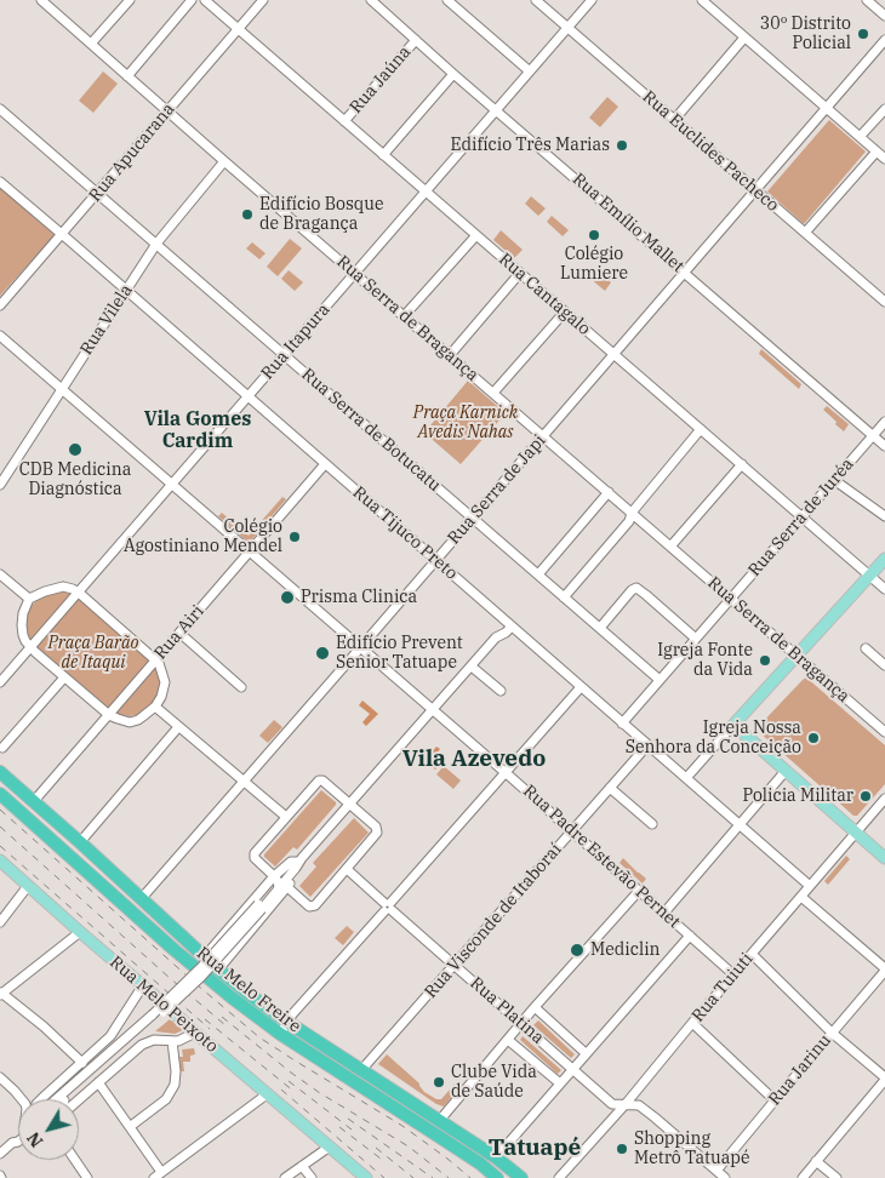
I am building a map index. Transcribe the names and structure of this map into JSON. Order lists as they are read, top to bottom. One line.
{"streets":{"highway":["Rua Melo Freire"],"main road":["Rua Melo Peixoto"],"street":["Rua Jaúna","Rua Euclides Pacheco","Rua Apucarana","Rua Emílio Mallet","Rua Cantagalo","Rua Serra de Bragança","Rua Vilela","Rua Itapura","Rua Serra de Botucatu","Rua Serra de Japi","Rua Serra de Juréa","Rua Tijuco Preto","Rua Airi","Rua Padre Estevão Pernet","Rua Visconde de Itaboraí","Rua Tuiuti","Rua Platina","Rua Jarinu"]},"crossings":[["Rua Jaúna","Rua Emílio Mallet"],["Rua Jaúna","Rua Cantagalo"],["Rua Euclides Pacheco","Rua Itapura"],["Rua Euclides Pacheco","Rua Serra de Japi"],["Rua Apucarana","Rua Cantagalo"],["Rua Apucarana","Rua Serra de Bragança"],["Rua Apucarana","Rua Serra de Botucatu"],["Rua Apucarana","Rua Tijuco Preto"],["Rua Emílio Mallet","Rua Itapura"],["Rua Emílio Mallet","Rua Serra de Japi"],["Rua Emílio Mallet","Rua Serra de Juréa"],["Rua Cantagalo","Rua Itapura"],["Rua Cantagalo","Rua Serra de Japi"],["Rua Cantagalo","Rua Serra de Juréa"],["Rua Serra de Bragança","Rua Vilela"],["Rua Serra de Bragança","Rua Itapura"],["Rua Serra de Bragança","Rua Serra de Japi"],["Rua Serra de Bragança","Rua Serra de Juréa"],["Rua Vilela","Rua Serra de Botucatu"],["Rua Vilela","Rua Tijuco Preto"],["Rua Vilela","Rua Padre Estevão Pernet"],["Rua Itapura","Rua Serra de Botucatu"],["Rua Itapura","Rua Tijuco Preto"],["Rua Itapura","Rua Padre Estevão Pernet"],["Rua Serra de Botucatu","Rua Serra de Japi"],["Rua Serra de Botucatu","Rua Serra de Juréa"],["Rua Serra de Japi","Rua Tijuco Preto"],["Rua Serra de Japi","Rua Padre Estevão Pernet"],["Rua Serra de Japi","Rua Melo Freire"],["Rua Serra de Juréa","Rua Tijuco Preto"],["Rua Tijuco Preto","Rua Airi"],["Rua Tijuco Preto","Rua Visconde de Itaboraí"],["Rua Tijuco Preto","Rua Tuiuti"],["Rua Airi","Rua Padre Estevão Pernet"],["Rua Airi","Rua Melo Freire"],["Rua Padre Estevão Pernet","Rua Visconde de Itaboraí"],["Rua Padre Estevão Pernet","Rua Tuiuti"],["Rua Visconde de Itaboraí","Rua Melo Freire"],["Rua Visconde de Itaboraí","Rua Platina"],["Rua Tuiuti","Rua Platina"],["Rua Platina","Rua Jarinu"]],"districts":["Vila Gomes Cardim","Vila Azevedo","Tatuapé"],"parks":["Praça Karnick Avedis Nahas","Praça Barão de Itaqui"],"places":["30º Distrito Policial","Edifício Três Marias","Edifício Bosque de Bragança","Colégio Lumiere","CDB Medicina Diagnóstica","Colégio Agostiniano Mendel","Prisma Clinica","Edifício Prevent Senior Tatuape","Igreja Fonte da Vida","Igreja Nossa Senhora da Conceição","Policia Militar","Mediclin","Clube Vida de Saúde","Shopping Metrô Tatuapé"],"north":"bottom left"}
